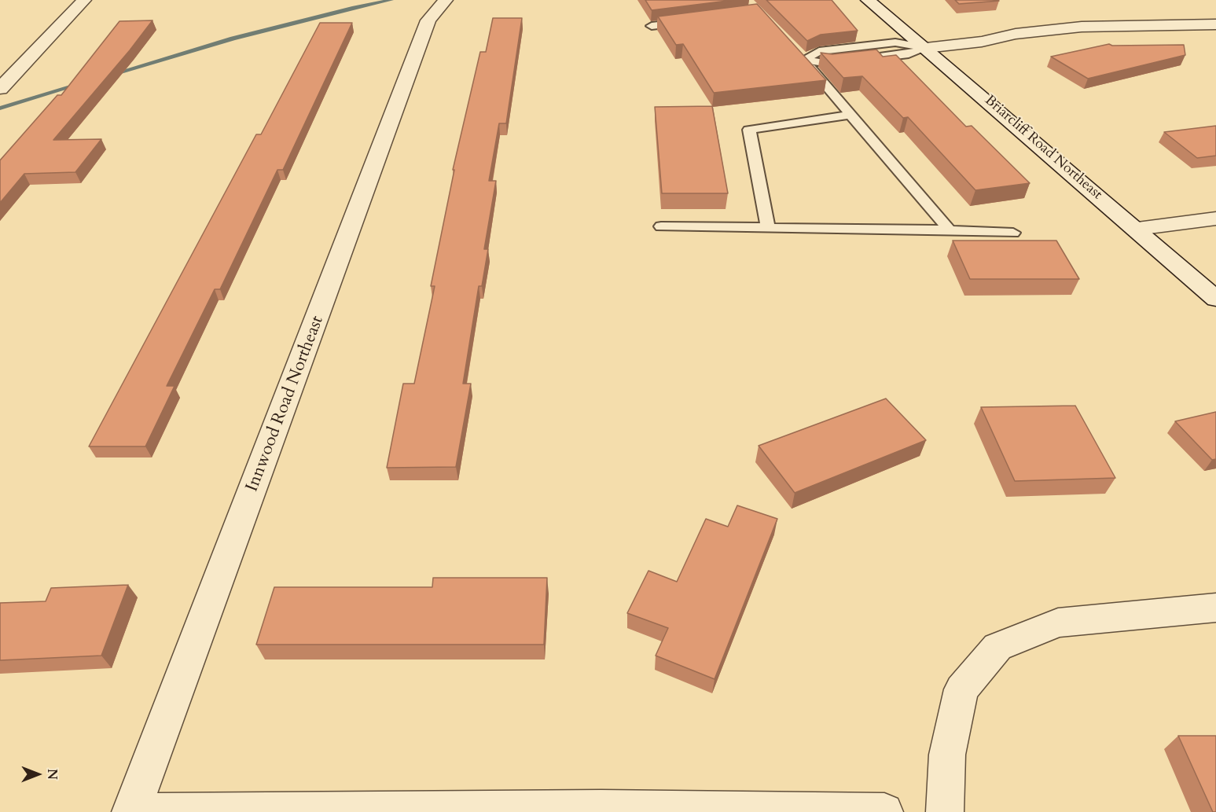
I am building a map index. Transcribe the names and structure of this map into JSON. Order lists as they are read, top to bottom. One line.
{"streets":{"street":["Briarcliff Road Northeast","Innwood Road Northeast"]},"north":"right"}
